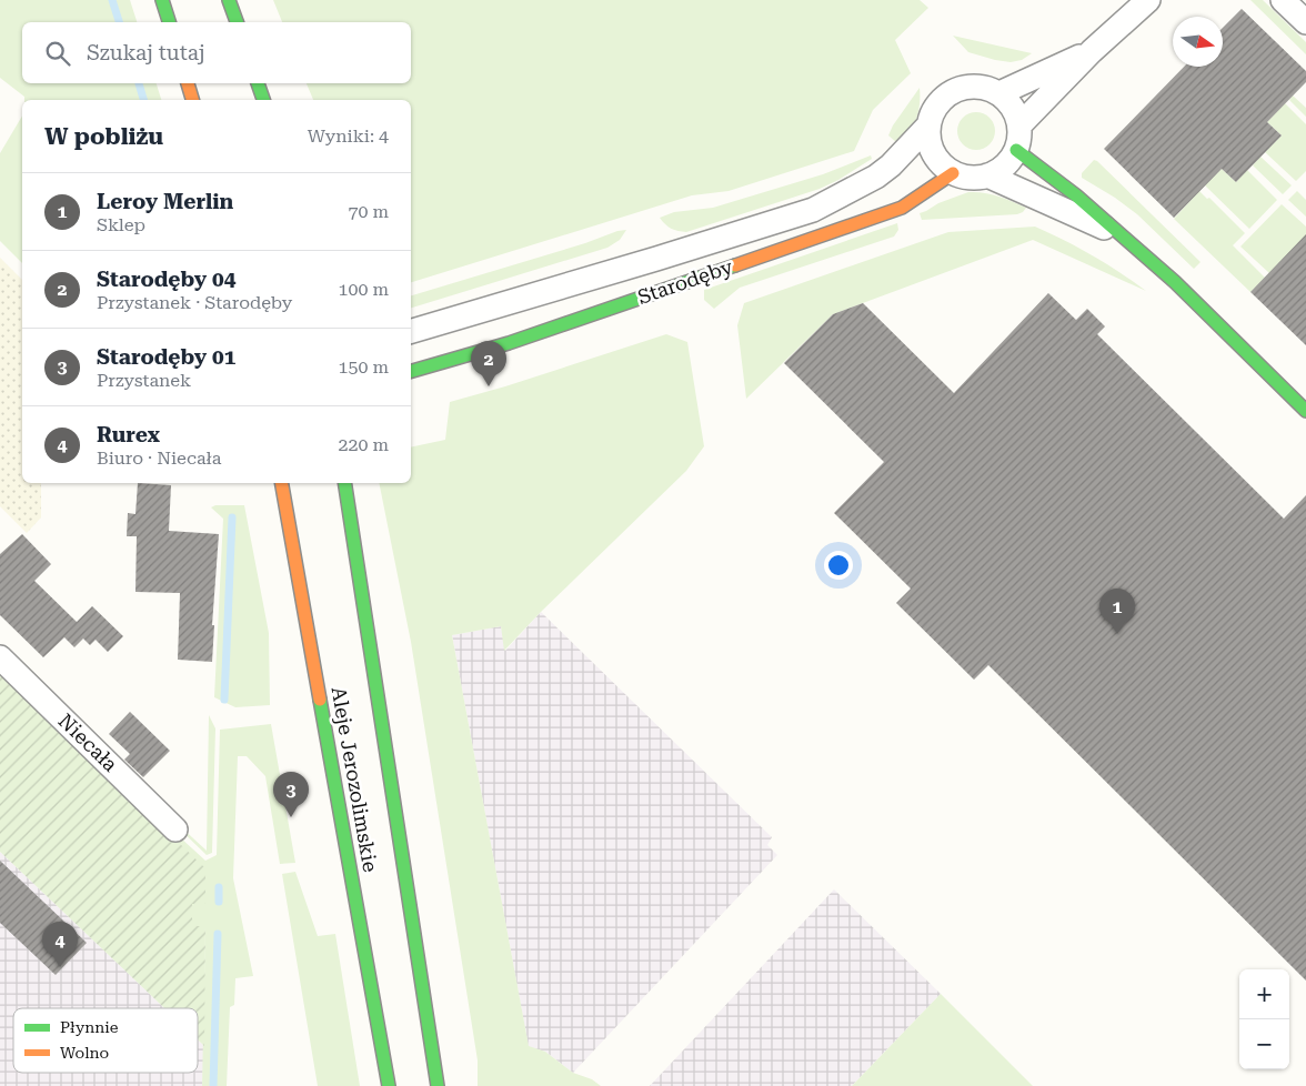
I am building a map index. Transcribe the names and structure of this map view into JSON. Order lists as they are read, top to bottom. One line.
{"streets":{"main road":["Starodęby","Aleje Jerozolimskie"],"street":["Niecała"]},"legend":["Płynnie","Wolno"],"north":"right","page":{"search":"Szukaj tutaj","heading":["W pobliżu","Wyniki: 4"],"list":[{"mark":"1","name":"Leroy Merlin","note":"Sklep","value":"70 m"},{"mark":"2","name":"Starodęby 04","note":"Przystanek · Starodęby","value":"100 m"},{"mark":"3","name":"Starodęby 01","note":"Przystanek","value":"150 m"},{"mark":"4","name":"Rurex","note":"Biuro · Niecała","value":"220 m"}],"pins":["2","1","3","4"],"map_buttons":["+","−"]}}
